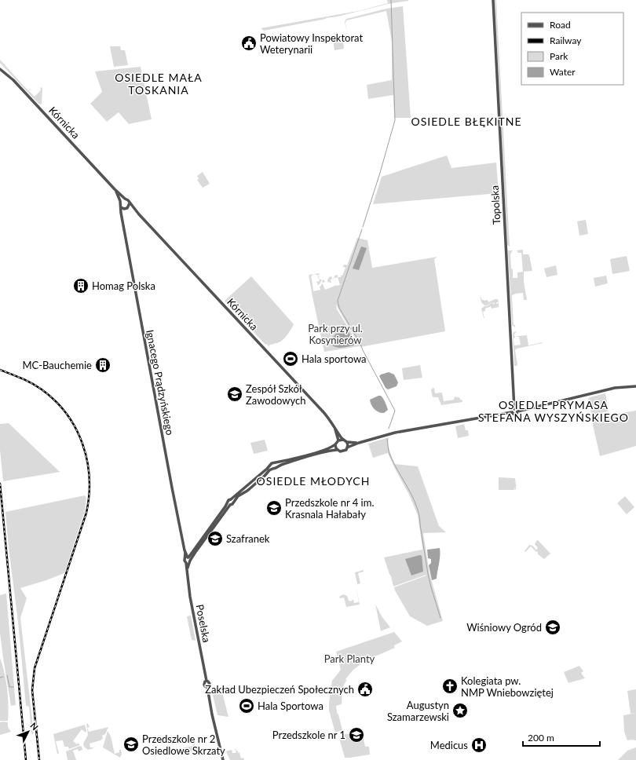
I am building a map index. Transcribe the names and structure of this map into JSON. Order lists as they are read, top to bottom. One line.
{"streets":{"street":["Kórnicka","Topolska","Ignacego Prądzyńskiego","Poselska"]},"crossings":[["Kórnicka","Ignacego Prądzyńskiego"],["Ignacego Prądzyńskiego","Poselska"]],"districts":["OSIEDLE MAŁA TOSKANIA","OSIEDLE BŁĘKITNE","OSIEDLE PRYMASA STEFANA WYSZYŃSKIEGO","OSIEDLE MŁODYCH"],"parks":["Park przy ul. Kosynierów","Park Planty"],"places":{"public building":["Powiatowy Inspektorat Weterynarii","Zakład Ubezpieczeń Społecznych"],"building":["Homag Polska","MC-Bauchemie"],"sports":["Hala sportowa","Hala Sportowa"],"school or university":["Zespół Szkół Zawodowych","Przedszkole nr 4 im. Krasnala Hałabały","Szafranek","Wiśniowy Ogród","Przedszkole nr 1","Przedszkole nr 2 Osiedlowe Skrzaty"],"church":["Kolegiata pw. NMP Wniebowziętej"],"place":["Augustyn Szamarzewski"],"hospital":["Medicus"]},"legend":["Road","Railway","Park","Water"],"scale_bar":"200 m","north":"top right"}
